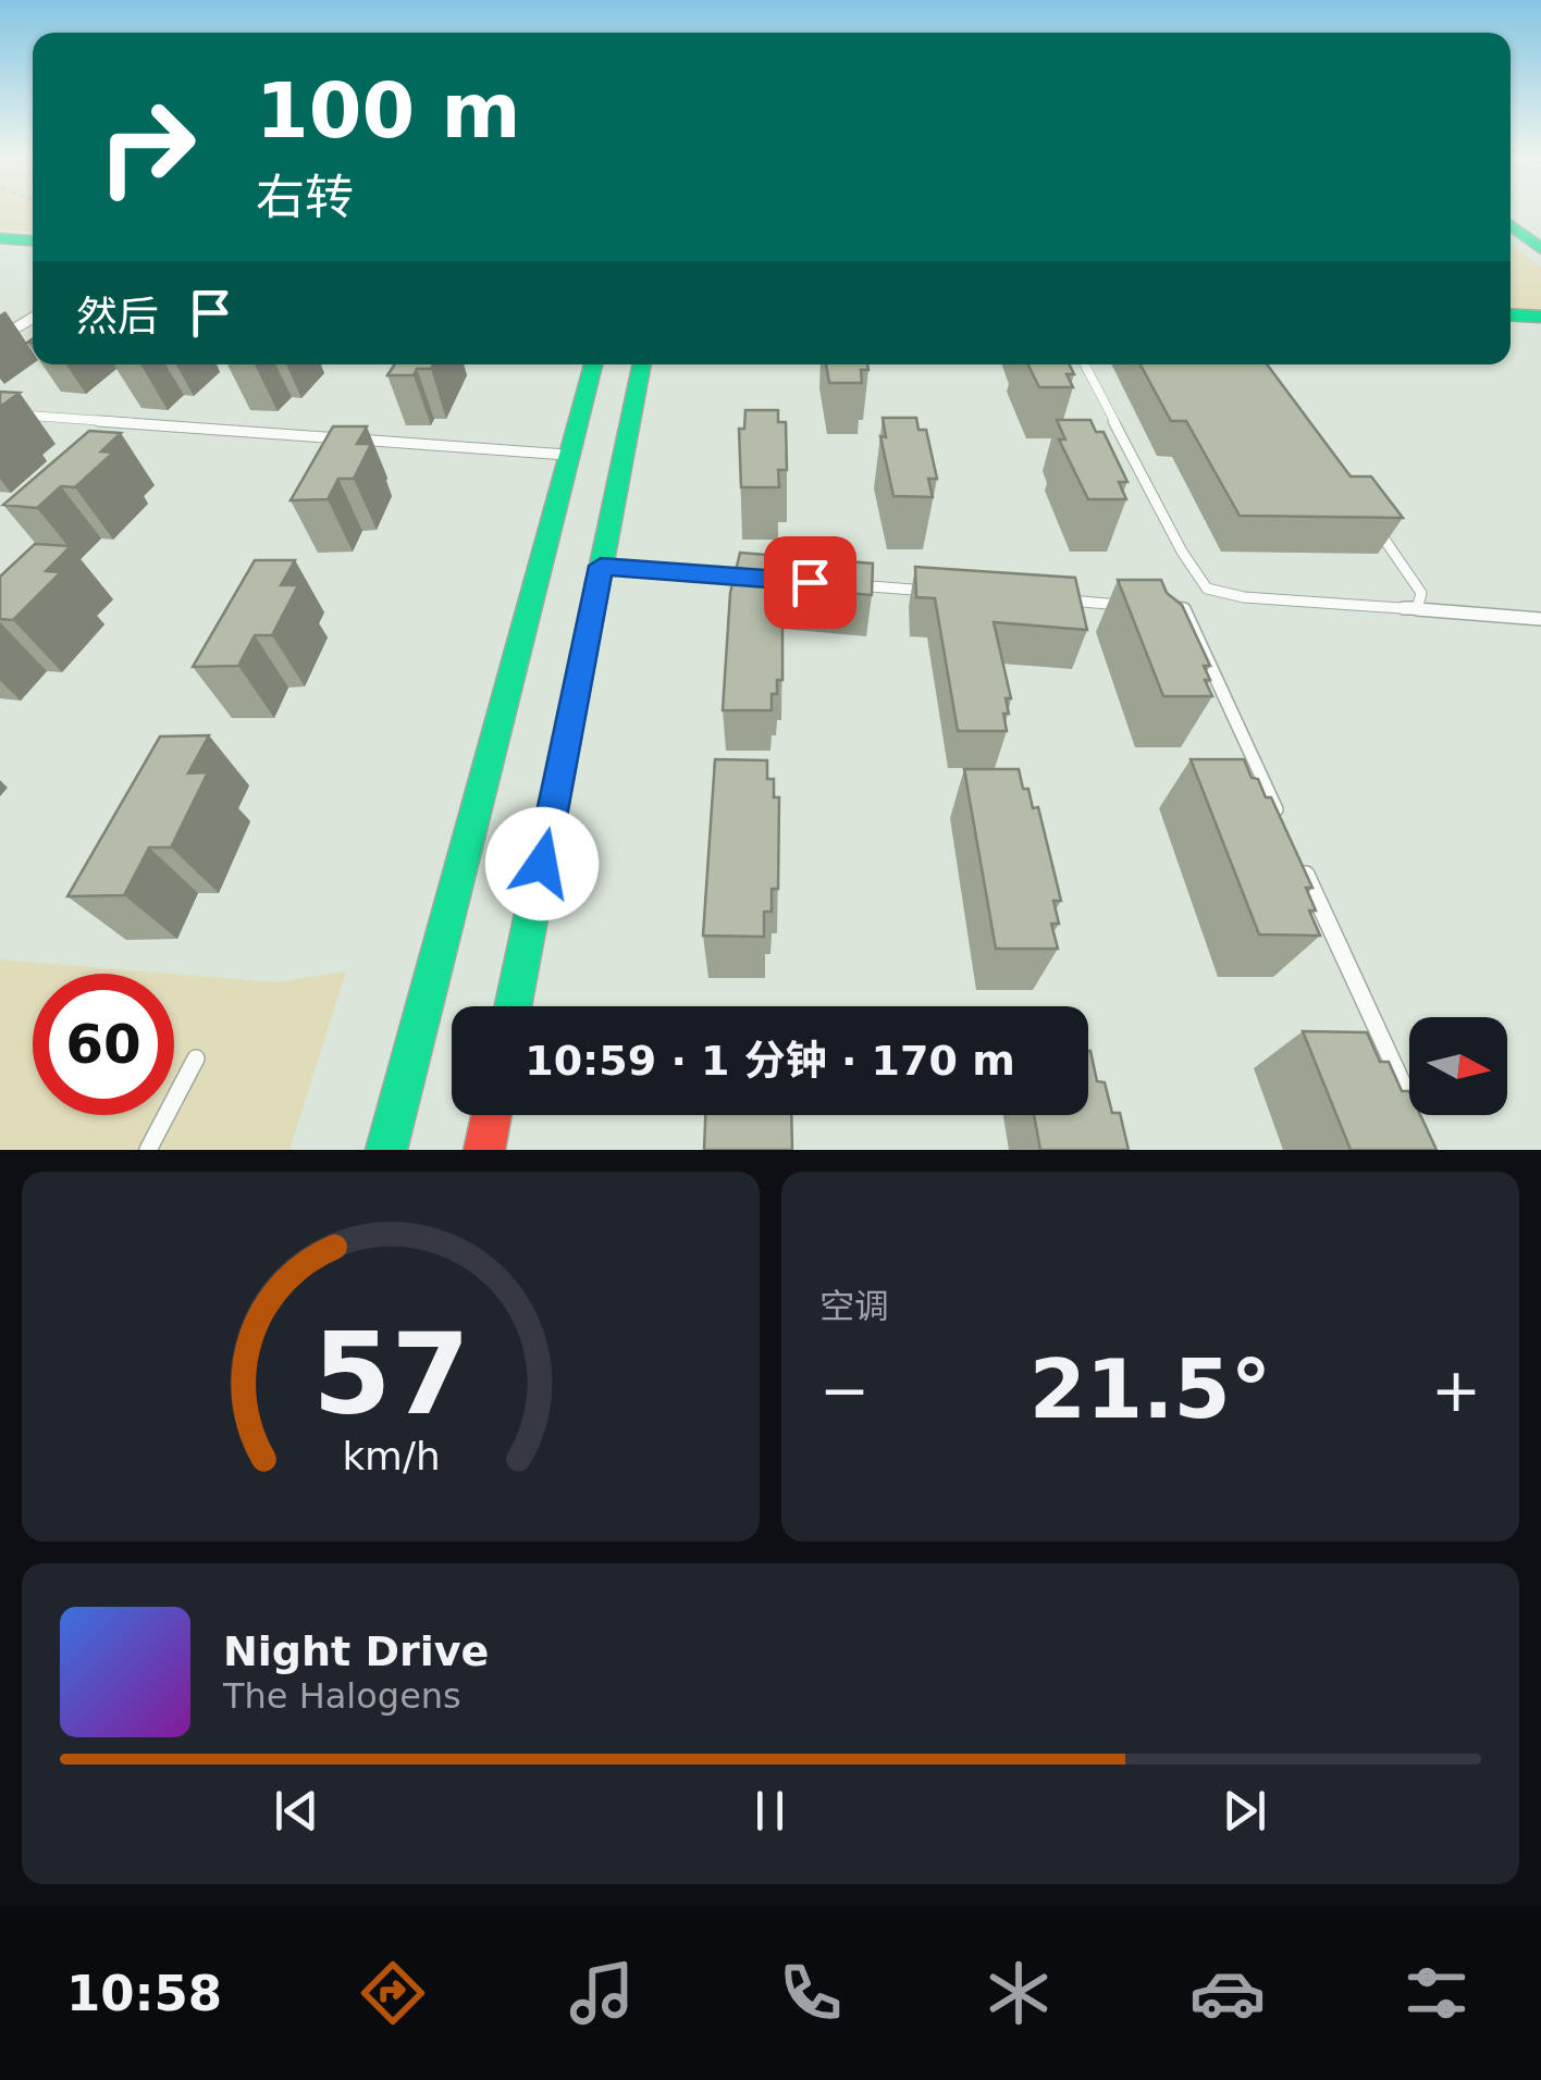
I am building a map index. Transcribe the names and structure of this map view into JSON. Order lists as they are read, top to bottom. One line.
{"north":"right","page":{"turn":["100 m","右转"],"then":"然后","limit":"60","trip":"10:59 · 1 分钟 · 170 m","tile":"空调","heat":["−","21.5°","+"],"song":["Night Drive","The Halogens"],"tabs":"10:58","gauge":["57","km/h"]}}
